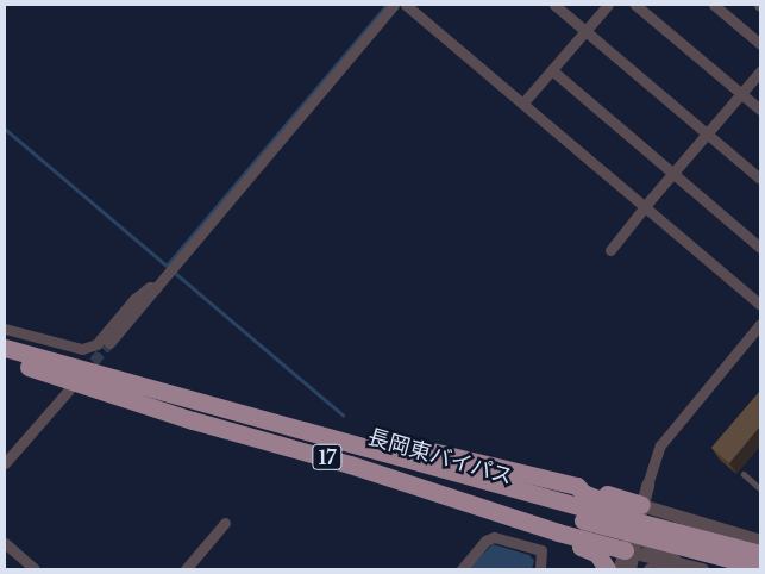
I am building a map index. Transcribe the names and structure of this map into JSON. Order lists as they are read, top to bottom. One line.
{"streets":{"highway":["17","長岡東バイパス"]},"crossings":[["17","長岡東バイパス"]]}
